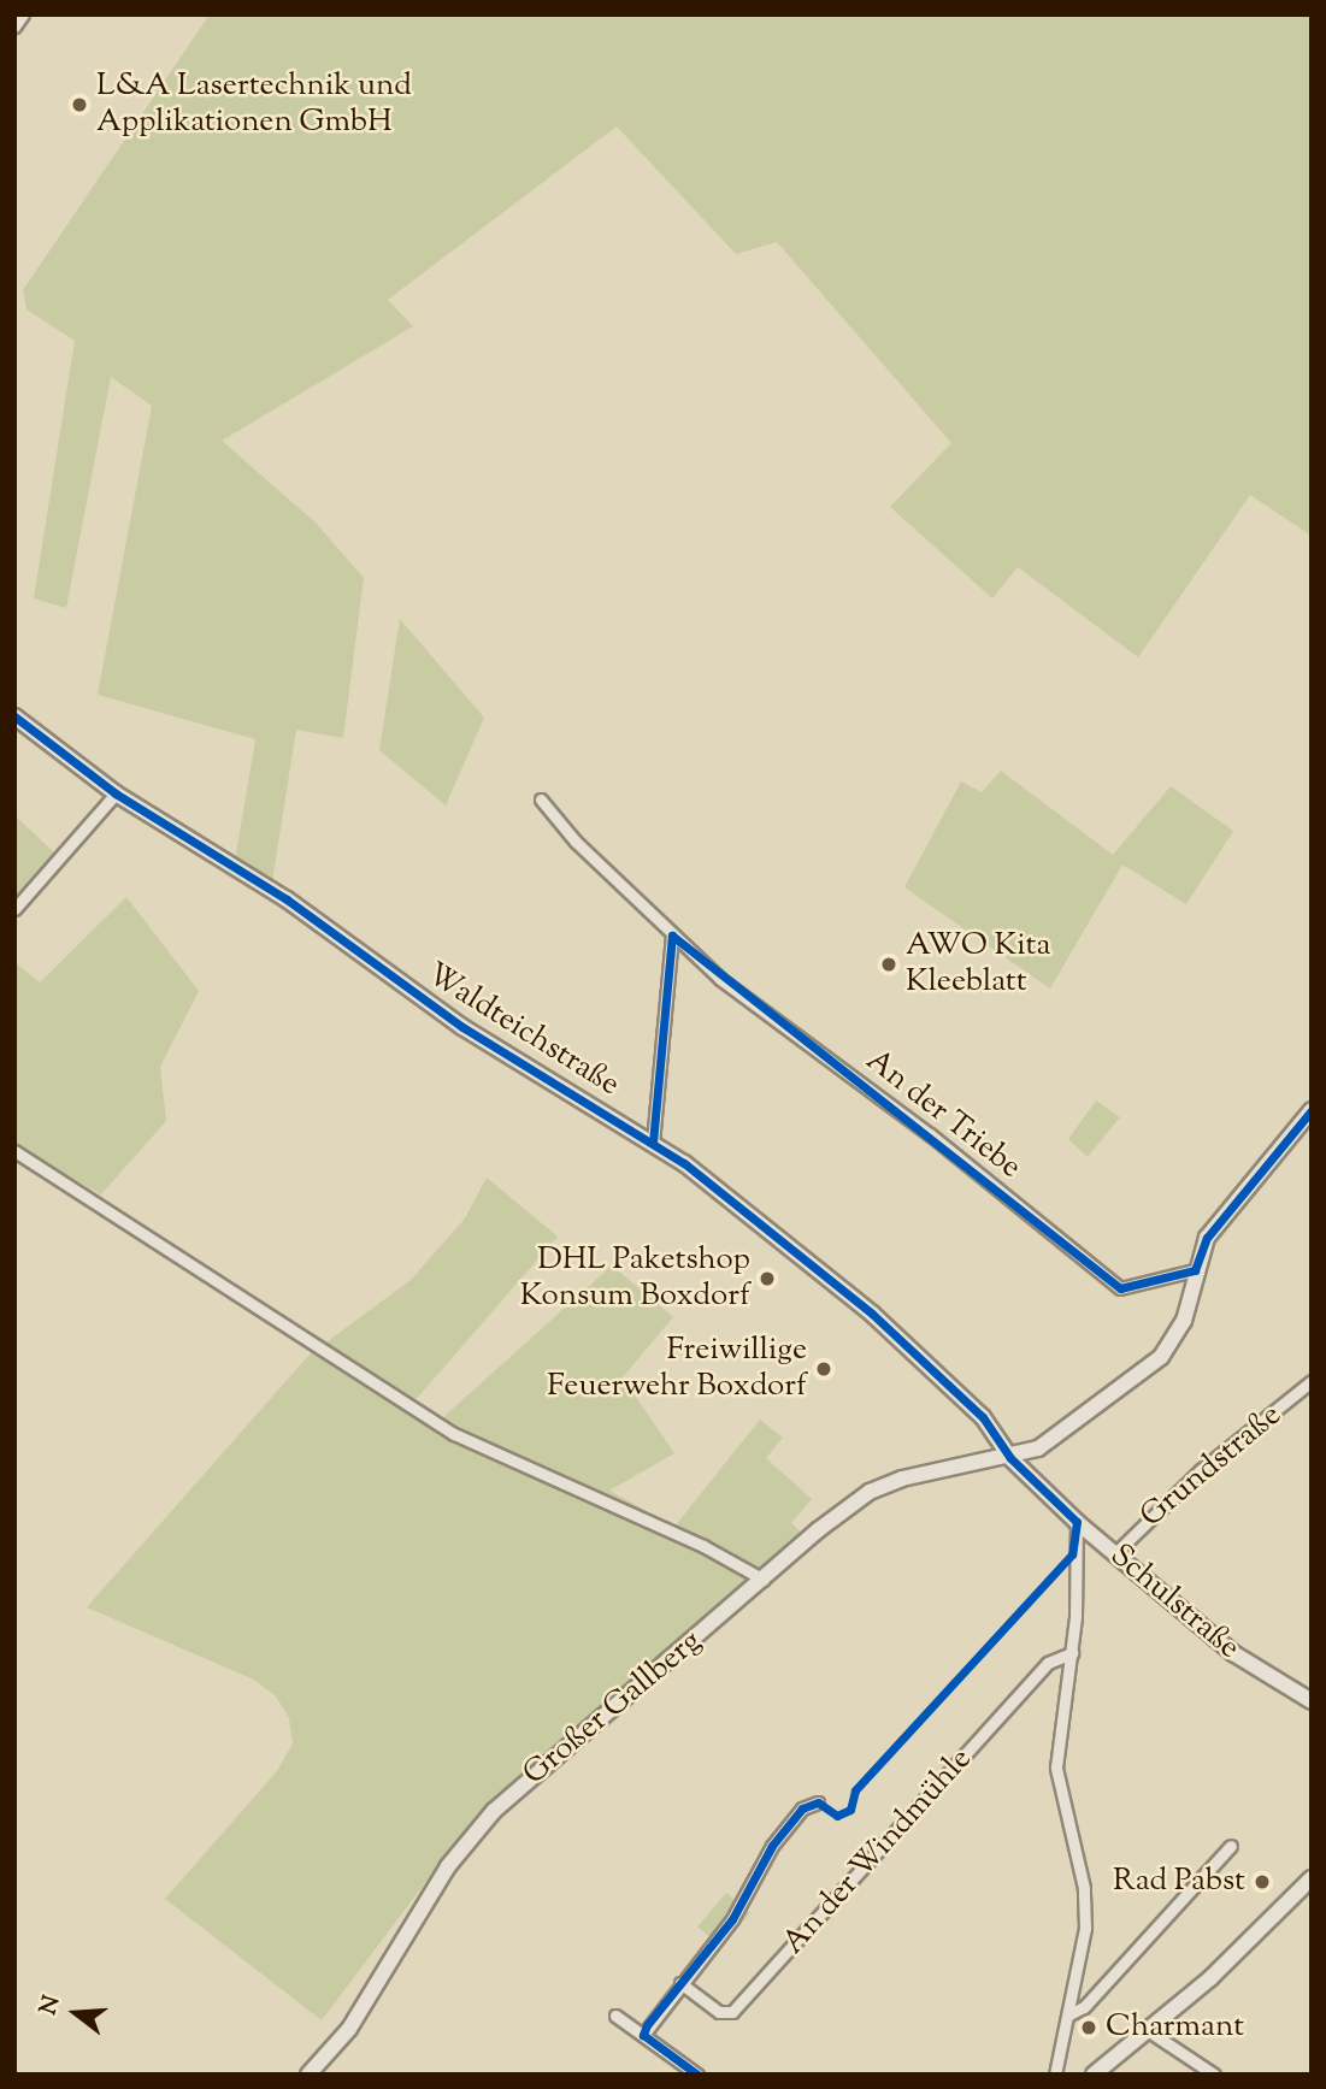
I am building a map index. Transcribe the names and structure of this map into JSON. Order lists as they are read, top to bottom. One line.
{"streets":{"street":["Waldteichstraße","An der Triebe","Grundstraße","Schulstraße","Großer Gallberg","An der Windmühle"]},"crossings":[["Waldteichstraße","Schulstraße"],["Waldteichstraße","Großer Gallberg"],["An der Triebe","Großer Gallberg"],["Grundstraße","Schulstraße"],["Schulstraße","Großer Gallberg"]],"places":["L&A Lasertechnik und Applikationen GmbH","AWO Kita Kleeblatt","DHL Paketshop Konsum Boxdorf","Freiwillige Feuerwehr Boxdorf","Rad Pabst","Charmant"],"north":"left"}
